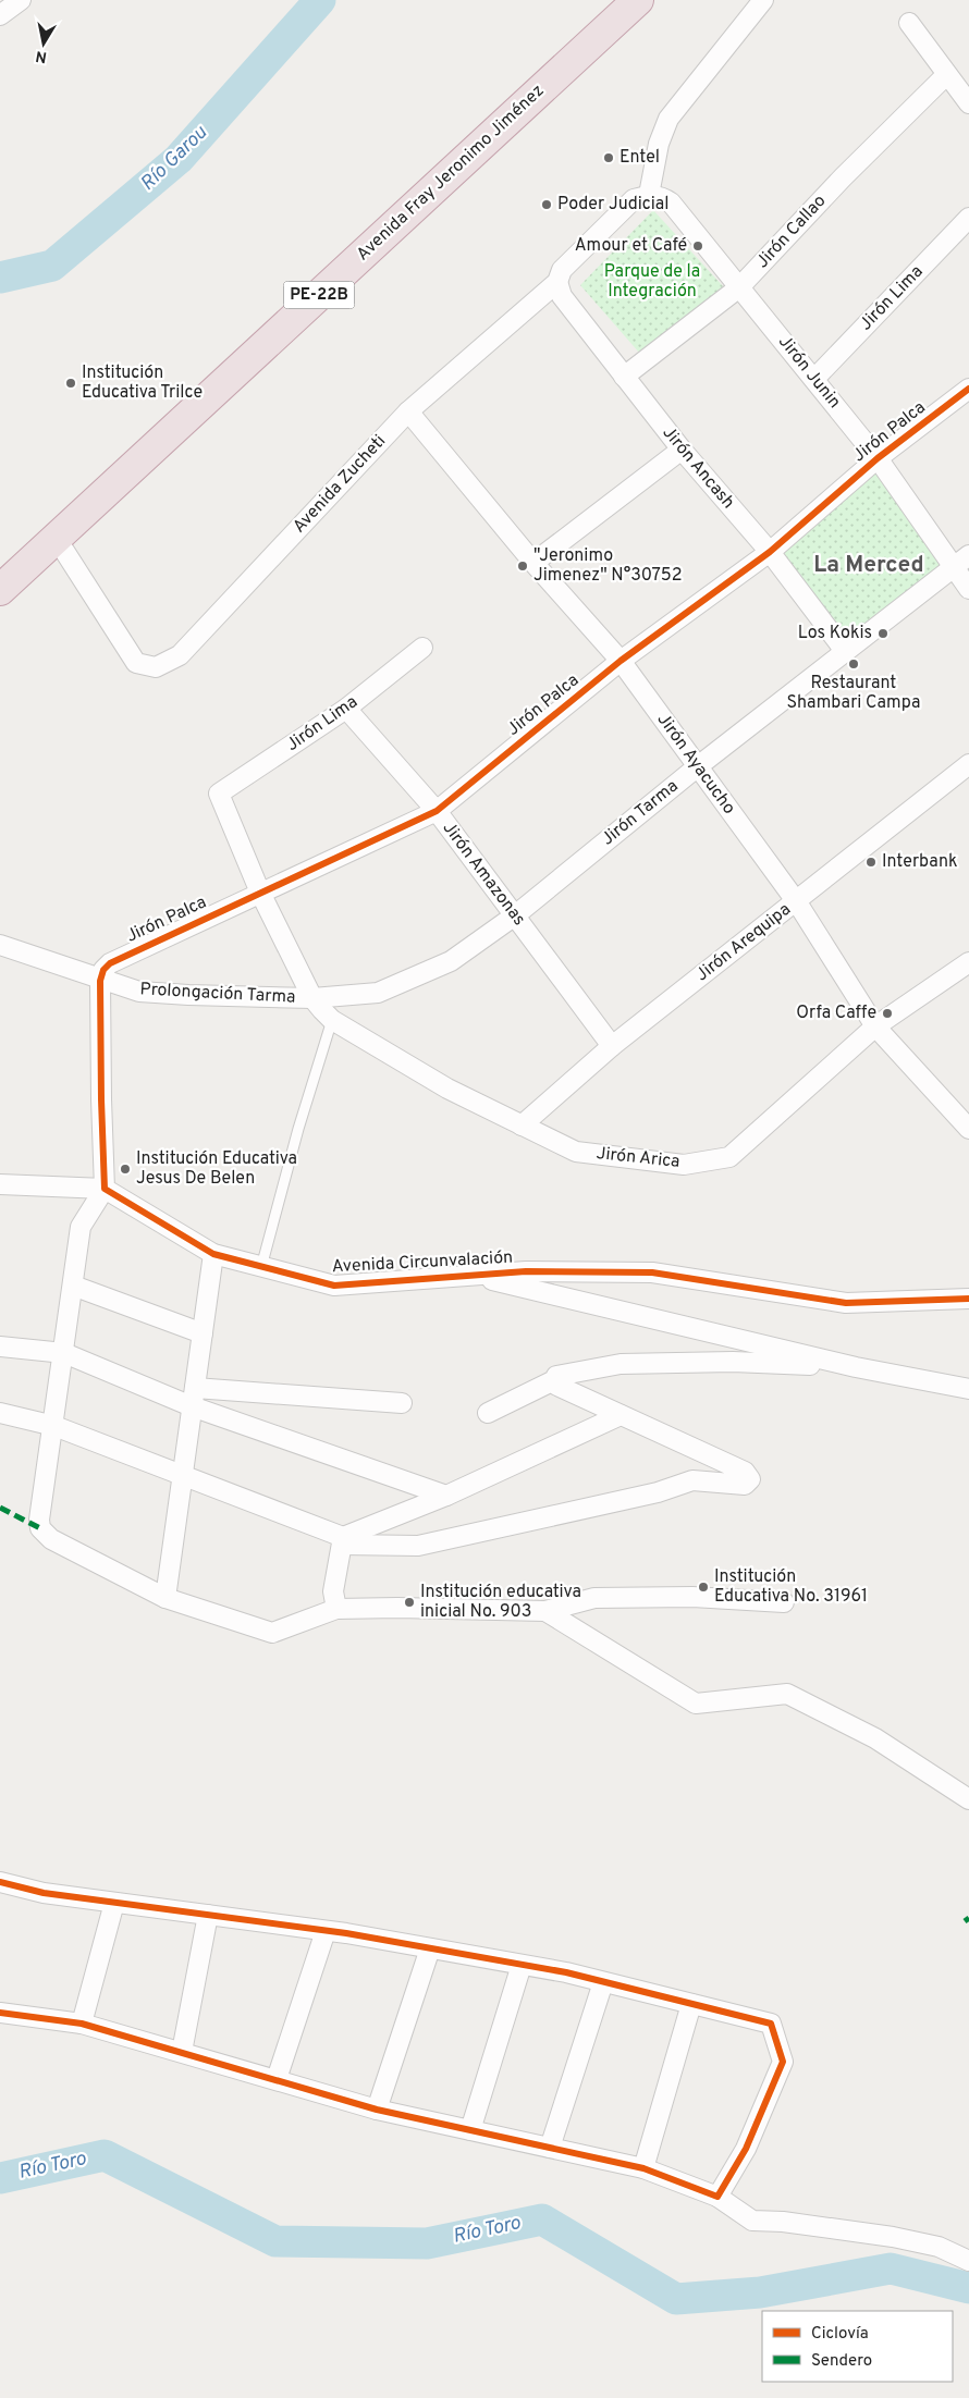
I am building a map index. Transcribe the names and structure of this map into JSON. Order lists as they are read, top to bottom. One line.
{"streets":{"highway":["Avenida Fray Jeronimo Jiménez","PE-22B"],"street":["Jirón Callao","Jirón Lima","Jirón Junin","Jirón Palca","Jirón Ancash","Avenida Zucheti","Jirón Ayacucho","Jirón Tarma","Jirón Amazonas","Jirón Arequipa","Prolongación Tarma","Jirón Arica","Avenida Circunvalación"]},"crossings":[["Avenida Fray Jeronimo Jiménez","Avenida Zucheti"],["Jirón Callao","Jirón Junin"],["Jirón Callao","Jirón Ancash"],["Jirón Lima","Jirón Junin"],["Jirón Lima","Jirón Amazonas"],["Jirón Lima","Jirón Arica"],["Jirón Junin","Jirón Palca"],["Jirón Junin","Avenida Zucheti"],["Jirón Junin","Jirón Tarma"],["Jirón Palca","Jirón Ancash"],["Jirón Palca","Jirón Ayacucho"],["Jirón Palca","Jirón Amazonas"],["Jirón Palca","Prolongación Tarma"],["Jirón Palca","Jirón Arica"],["Jirón Ancash","Avenida Zucheti"],["Jirón Ancash","Jirón Tarma"],["Avenida Zucheti","Jirón Ayacucho"],["Jirón Ayacucho","Jirón Tarma"],["Jirón Ayacucho","Jirón Arequipa"],["Jirón Ayacucho","Jirón Arica"],["Jirón Tarma","Jirón Amazonas"],["Jirón Tarma","Prolongación Tarma"],["Jirón Tarma","Jirón Arica"],["Jirón Amazonas","Jirón Arequipa"],["Jirón Arequipa","Jirón Arica"],["Prolongación Tarma","Jirón Arica"]],"districts":["La Merced"],"water":["Río Garou","Río Toro"],"parks":["Parque de la Integración"],"places":["Entel","Poder Judicial","Amour et Café","Institución Educativa Trilce","\"Jeronimo Jimenez\" N°30752","Los Kokis","Restaurant Shambari Campa","Interbank","Orfa Caffe","Institución Educativa Jesus De Belen","Institución Educativa No. 31961","Institución educativa inicial No. 903"],"legend":["Ciclovía","Sendero"],"north":"bottom"}
